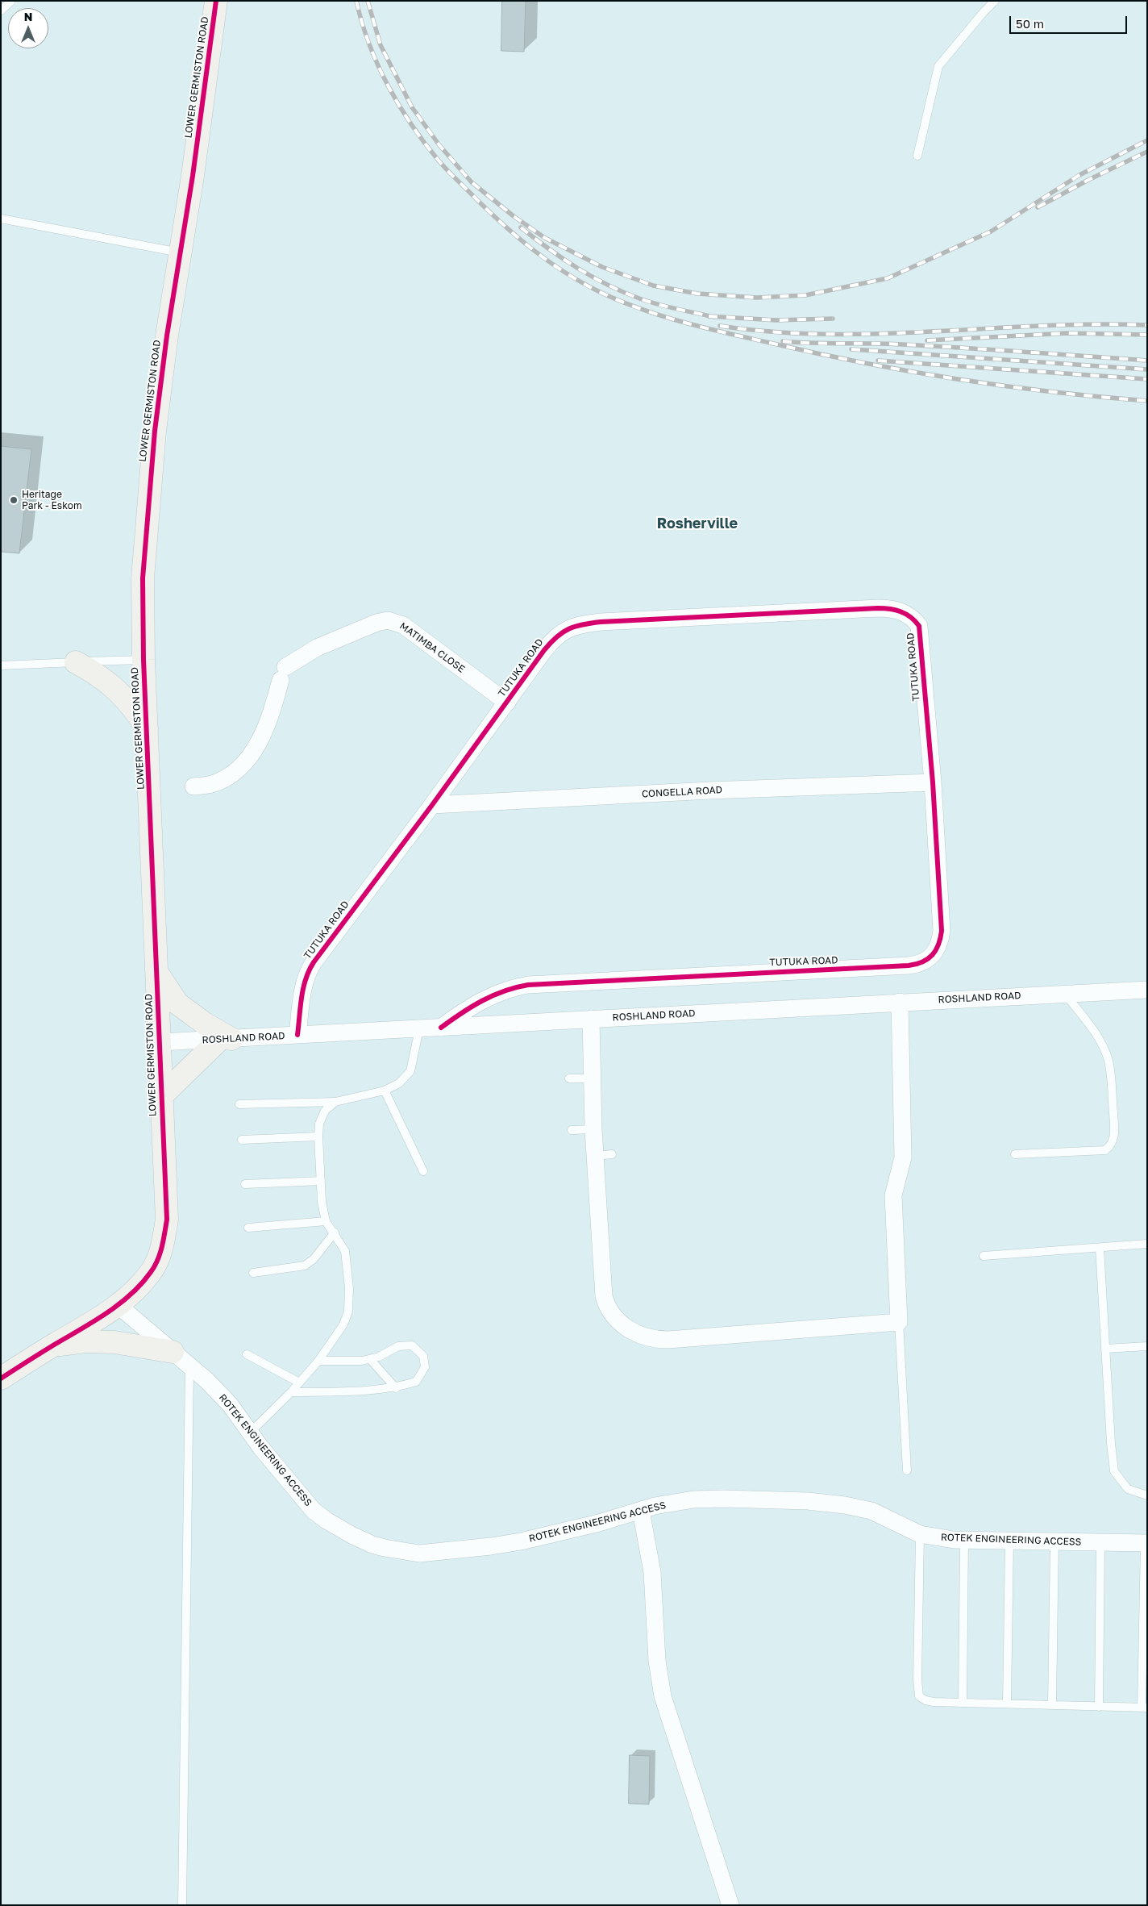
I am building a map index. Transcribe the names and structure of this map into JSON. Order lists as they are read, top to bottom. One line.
{"streets":{"street":["LOWER GERMISTON ROAD","MATIMBA CLOSE","TUTUKA ROAD","CONGELLA ROAD","ROSHLAND ROAD","ROTEK ENGINEERING ACCESS"]},"crossings":[["LOWER GERMISTON ROAD","ROSHLAND ROAD"],["LOWER GERMISTON ROAD","ROTEK ENGINEERING ACCESS"],["MATIMBA CLOSE","TUTUKA ROAD"],["TUTUKA ROAD","CONGELLA ROAD"],["TUTUKA ROAD","ROSHLAND ROAD"]],"districts":["Rosherville"],"places":["Heritage Park - Eskom"],"scale_bar":"50 m","north":"top"}
